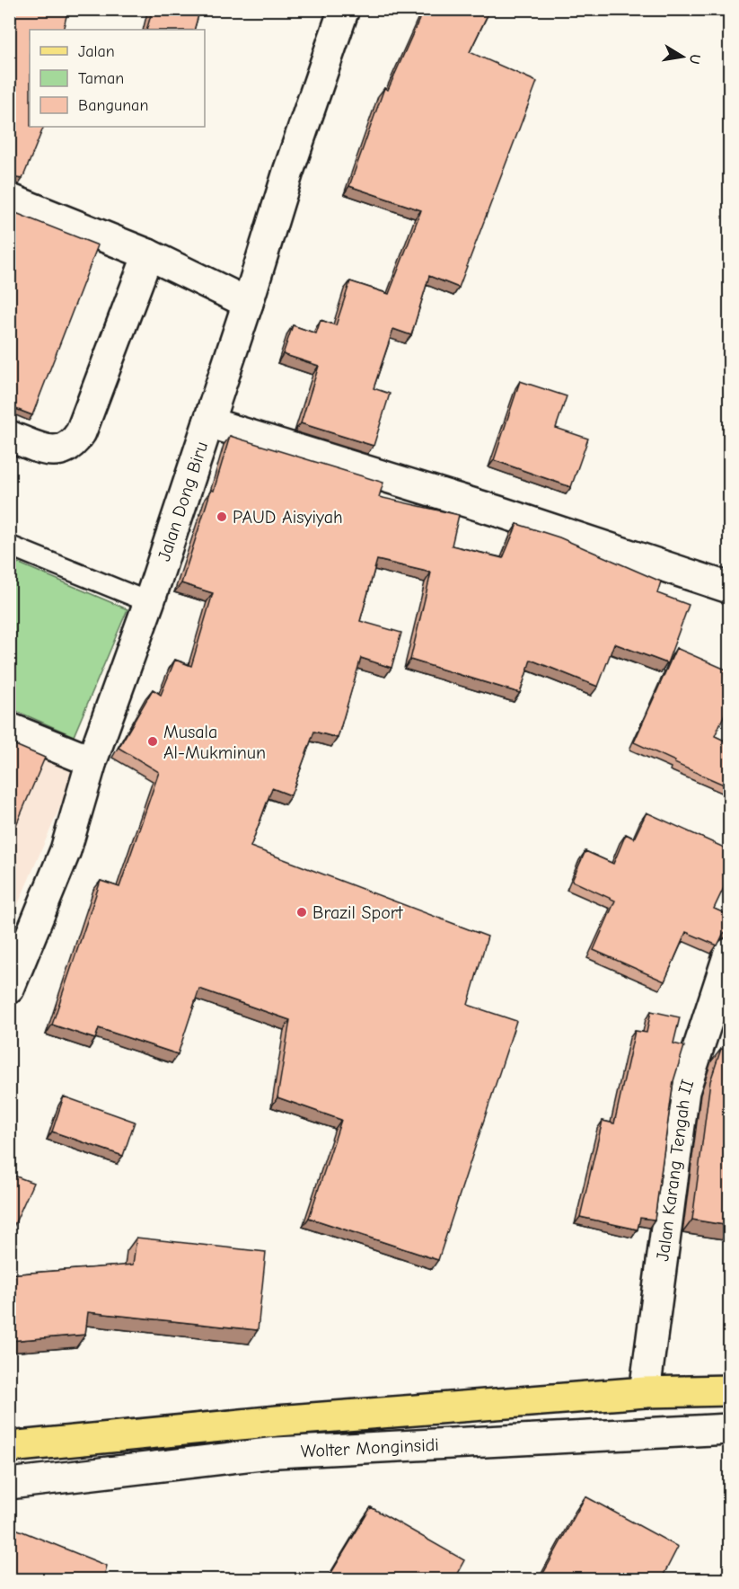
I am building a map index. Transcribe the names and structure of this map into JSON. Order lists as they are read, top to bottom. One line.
{"streets":{"main road":["Wolter Monginsidi"],"street":["Jalan Dong Biru","Jalan Karang Tengah II"]},"crossings":[["Jalan Karang Tengah II","Wolter Monginsidi"]],"places":["PAUD Aisyiyah","Musala Al-Mukminun","Brazil Sport"],"legend":["Jalan","Taman","Bangunan"],"north":"right"}
